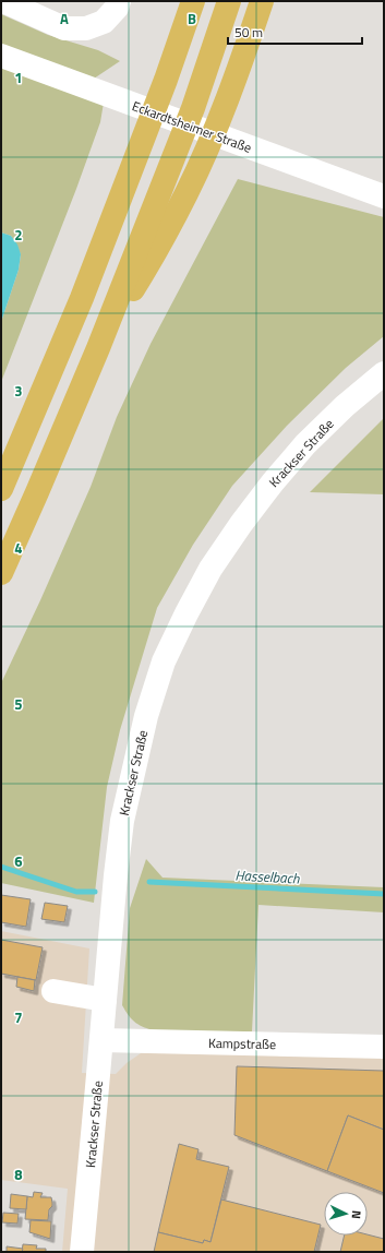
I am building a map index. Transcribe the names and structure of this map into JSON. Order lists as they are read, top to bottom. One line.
{"streets":{"street":["Eckardtsheimer Straße","Krackser Straße","Kampstraße"]},"crossings":[["Krackser Straße","Kampstraße"]],"water":["Hasselbach"],"scale_bar":"50 m","north":"right","grid":{"columns":["A","B"],"rows":["1","2","3","4","5","6","7","8"]}}
